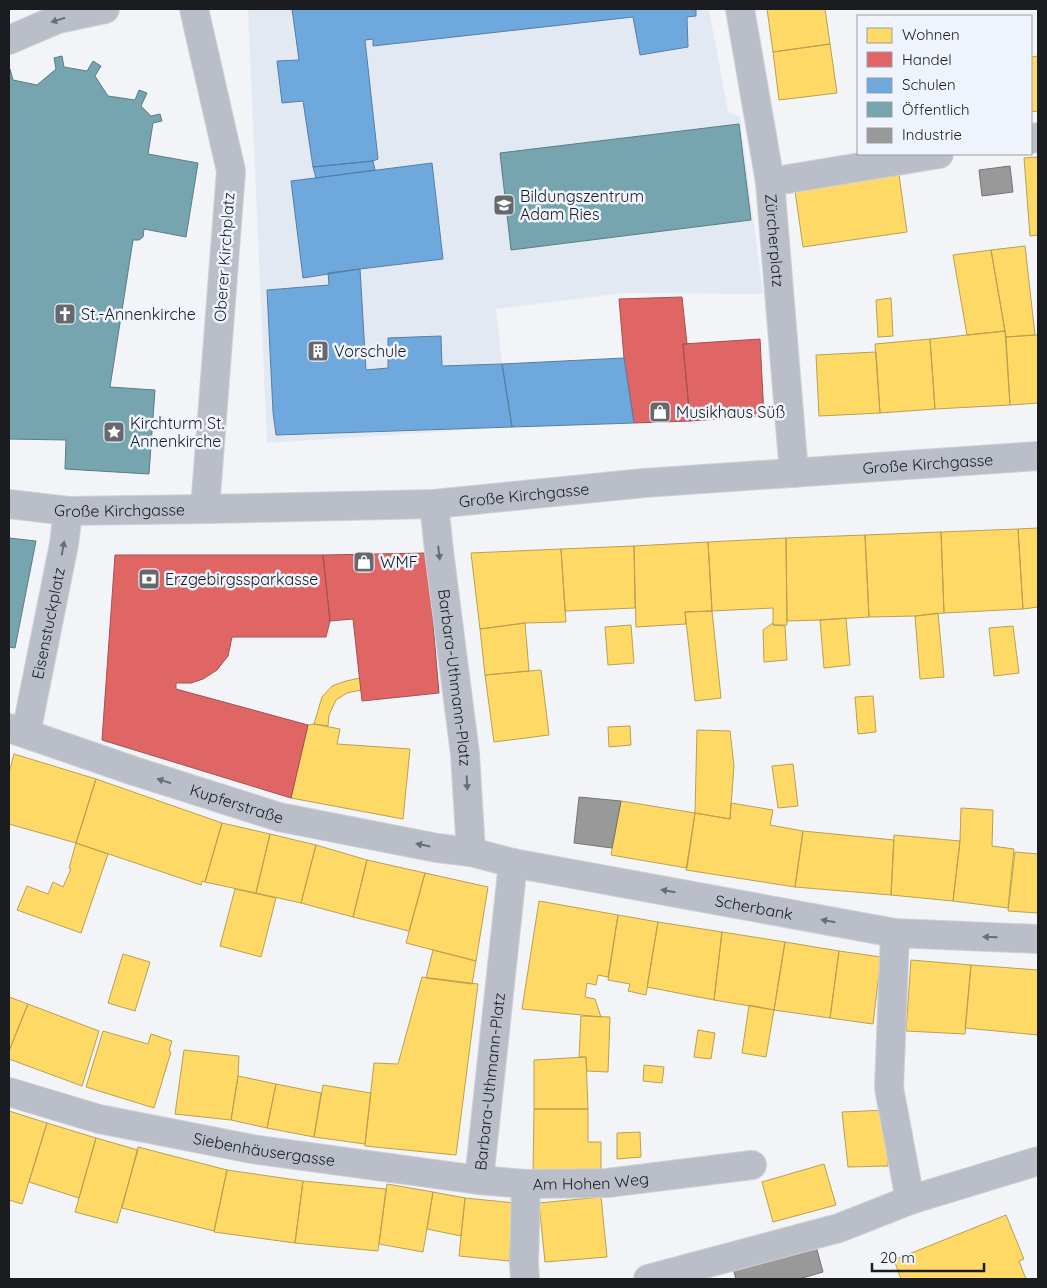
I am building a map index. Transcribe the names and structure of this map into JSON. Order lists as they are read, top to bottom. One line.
{"streets":{"street":["Zürcherplatz","Oberer Kirchplatz","Große Kirchgasse","Eisenstuckplatz","Barbara-Uthmann-Platz","Kupferstraße","Scherbank","Siebenhäusergasse","Am Hohen Weg"]},"crossings":[["Zürcherplatz","Große Kirchgasse"],["Oberer Kirchplatz","Große Kirchgasse"],["Große Kirchgasse","Eisenstuckplatz"],["Große Kirchgasse","Barbara-Uthmann-Platz"],["Eisenstuckplatz","Kupferstraße"],["Barbara-Uthmann-Platz","Kupferstraße"],["Barbara-Uthmann-Platz","Scherbank"],["Barbara-Uthmann-Platz","Siebenhäusergasse"],["Kupferstraße","Scherbank"],["Siebenhäusergasse","Am Hohen Weg"]],"one_way":["Eisenstuckplatz","Barbara-Uthmann-Platz","Kupferstraße","Scherbank"],"places":{"school or university":["Bildungszentrum Adam Ries"],"church":["St.-Annenkirche"],"building":["Vorschule"],"shop":["Musikhaus Süß","WMF"],"place":["Kirchturm St. Annenkirche"],"bank":["Erzgebirgssparkasse"]},"legend":["Wohnen","Handel","Schulen","Öffentlich","Industrie"],"scale_bar":"20 m"}
